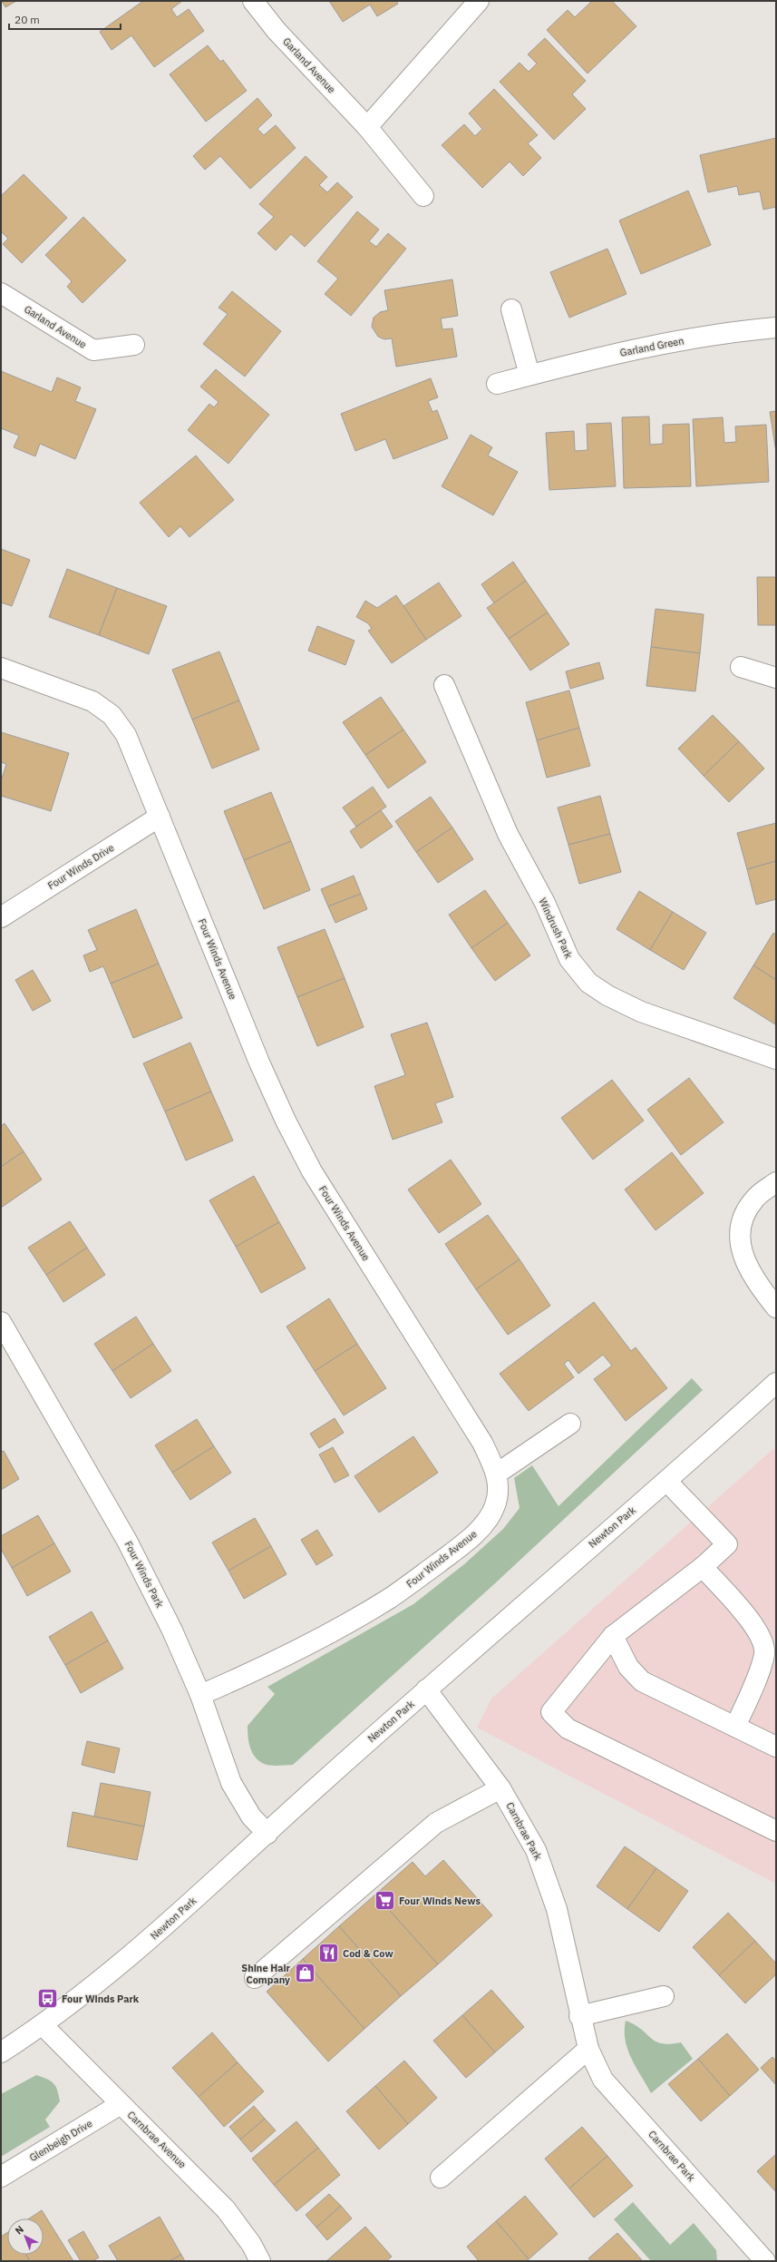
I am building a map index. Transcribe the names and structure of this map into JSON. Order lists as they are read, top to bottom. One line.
{"streets":{"street":["Garland Avenue","Garland Green","Four Winds Drive","Windrush Park","Four Winds Avenue","Newton Park","Four Winds Park","Carnbrae Park","Carnbrae Avenue","Glenbeigh Drive"]},"crossings":[["Four Winds Drive","Four Winds Avenue"],["Four Winds Avenue","Four Winds Park"],["Newton Park","Four Winds Park"],["Newton Park","Carnbrae Park"],["Newton Park","Carnbrae Avenue"],["Carnbrae Avenue","Glenbeigh Drive"]],"places":{"supermarket":["Four Winds News"],"restaurant":["Cod & Cow"],"shop":["Shine Hair Company"],"bus stop":["Four Winds Park"]},"scale_bar":"20 m","north":"top left"}
